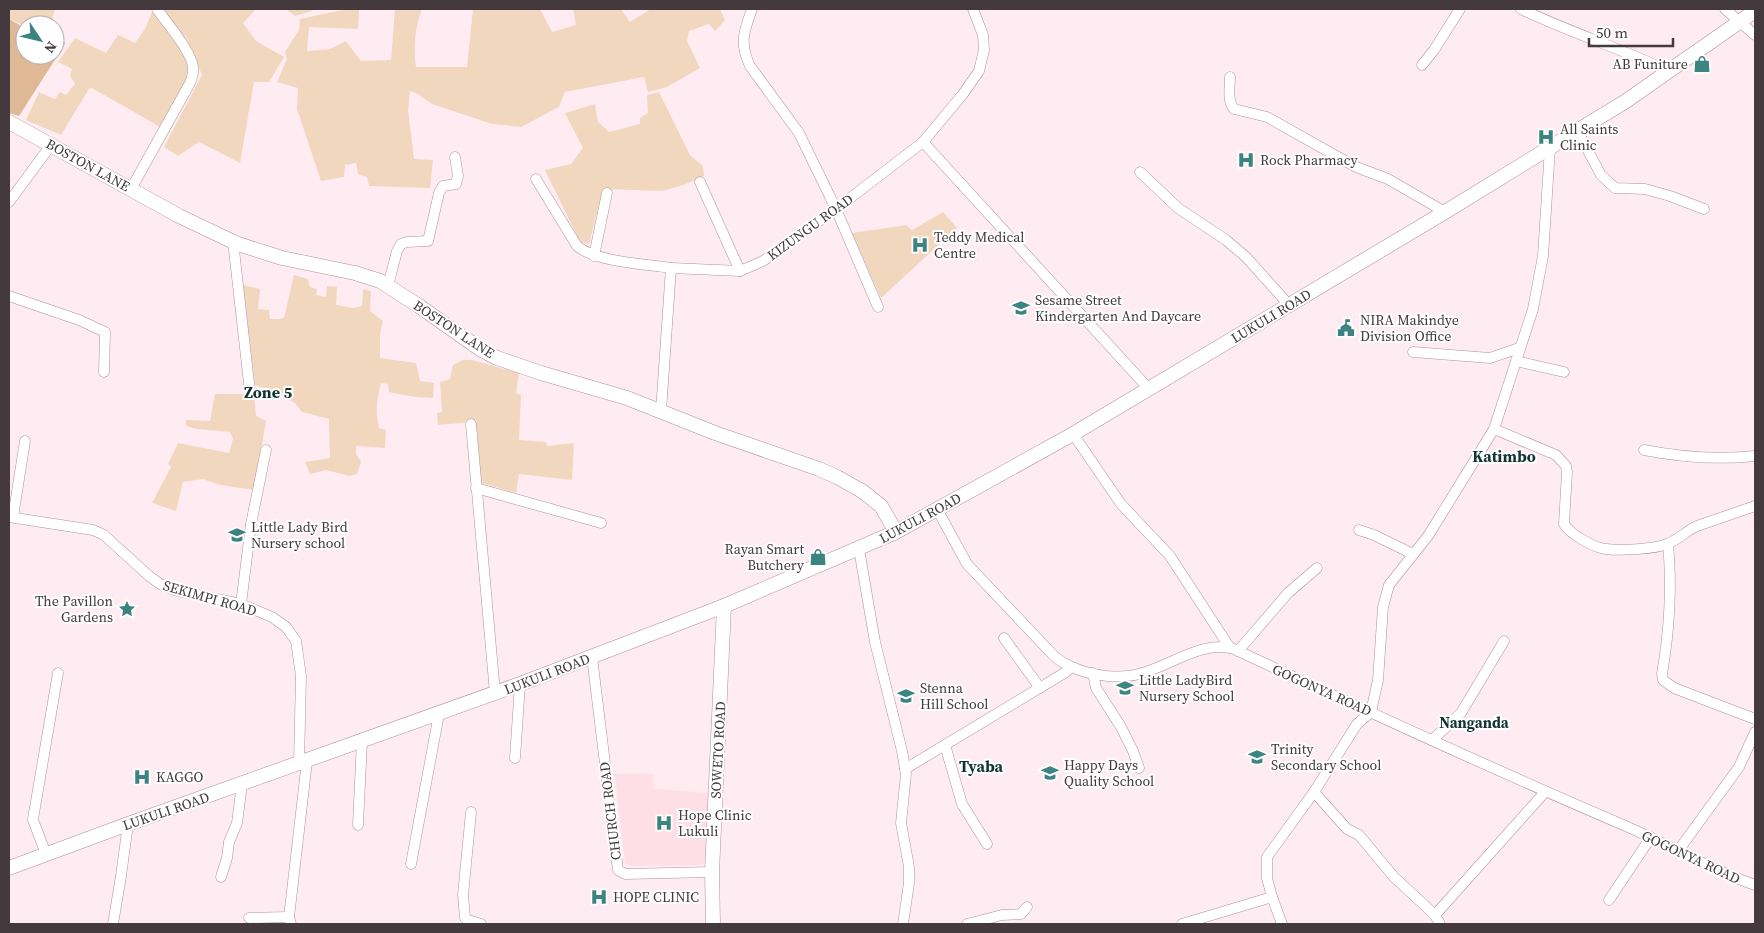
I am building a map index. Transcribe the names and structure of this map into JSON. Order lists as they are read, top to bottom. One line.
{"streets":{"street":["BOSTON LANE","KIZUNGU ROAD","LUKULI ROAD","SEKIMPI ROAD","GOGONYA ROAD","SOWETO ROAD","CHURCH ROAD"]},"crossings":[["BOSTON LANE","LUKULI ROAD"],["LUKULI ROAD","SEKIMPI ROAD"],["LUKULI ROAD","GOGONYA ROAD"],["LUKULI ROAD","SOWETO ROAD"],["LUKULI ROAD","CHURCH ROAD"],["SOWETO ROAD","CHURCH ROAD"]],"districts":["Zone 5","Katimbo","Nanganda","Tyaba"],"places":{"shop":["AB Funiture","Rayan Smart Butchery"],"hospital":["All Saints Clinic","Rock Pharmacy","Teddy Medical Centre","KAGGO","Hope Clinic Lukuli","HOPE CLINIC"],"school or university":["Sesame Street Kindergarten And Daycare","Little Lady Bird Nursery school","Little LadyBird Nursery School","Stenna Hill School","Trinity Secondary School","Happy Days Quality School"],"public building":["NIRA Makindye Division Office"],"place":["The Pavillon Gardens"]},"scale_bar":"50 m","north":"bottom right"}
